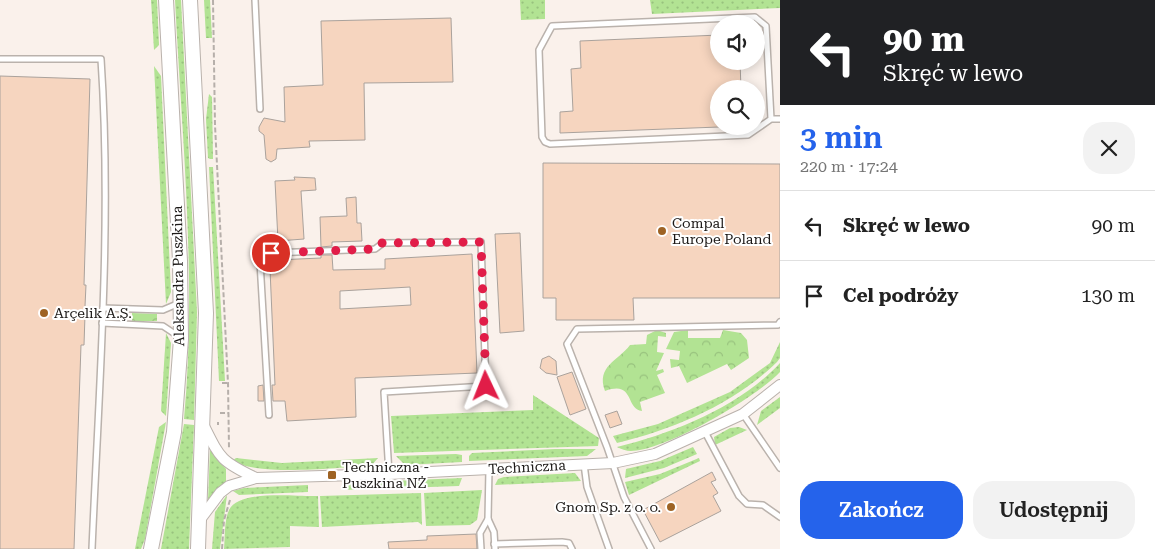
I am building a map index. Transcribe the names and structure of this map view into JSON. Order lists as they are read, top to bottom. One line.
{"streets":{"main road":["Aleksandra Puszkina"],"street":["Techniczna"]},"crossings":[["Aleksandra Puszkina","Techniczna"]],"places":{"other":["Compal Europe Poland","Arçelik A.Ş.","Gnom Sp. z o. o."],"transit":["Techniczna - Puszkina NŻ"]},"page":{"turn":["90 m","Skręć w lewo"],"heading":["3 min","220 m · 17:24"],"list":[{"name":"Skręć w lewo","value":"90 m"},{"name":"Cel podróży","value":"130 m"}],"buttons":["Zakończ","Udostępnij"]}}
